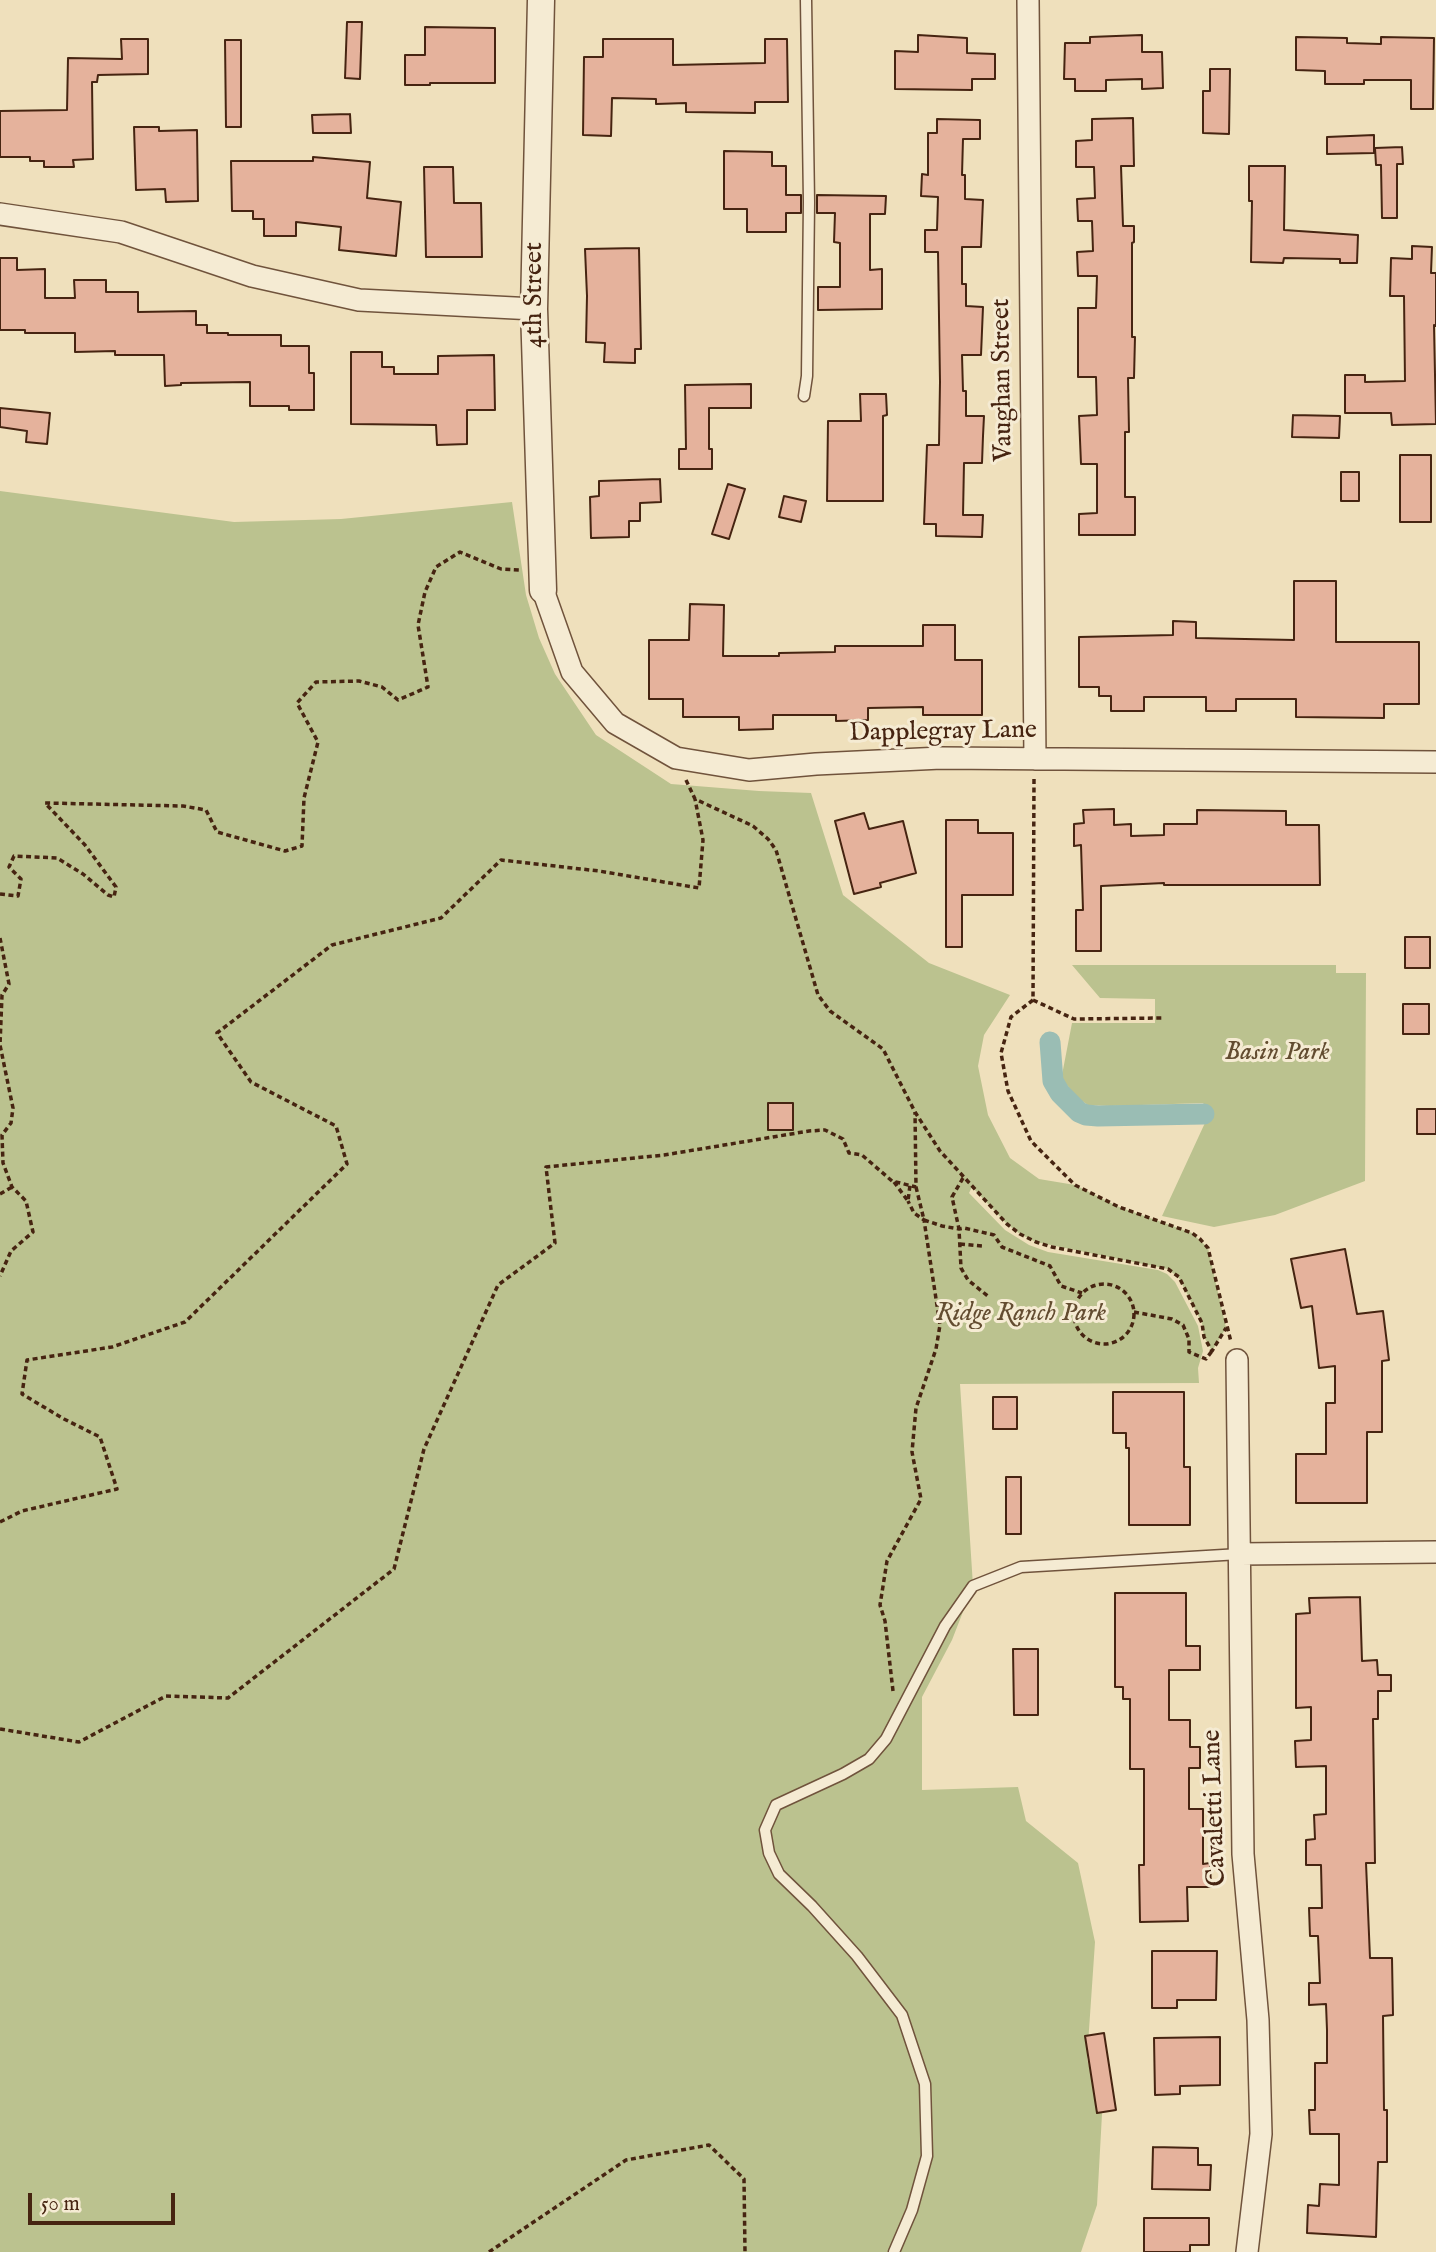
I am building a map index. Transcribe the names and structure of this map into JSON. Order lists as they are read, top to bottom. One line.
{"streets":{"street":["4th Street","Vaughan Street","Dapplegray Lane","Cavaletti Lane"]},"crossings":[["4th Street","Dapplegray Lane"],["Vaughan Street","Dapplegray Lane"]],"parks":["Basin Park","Ridge Ranch Park"],"scale_bar":"50 m"}
